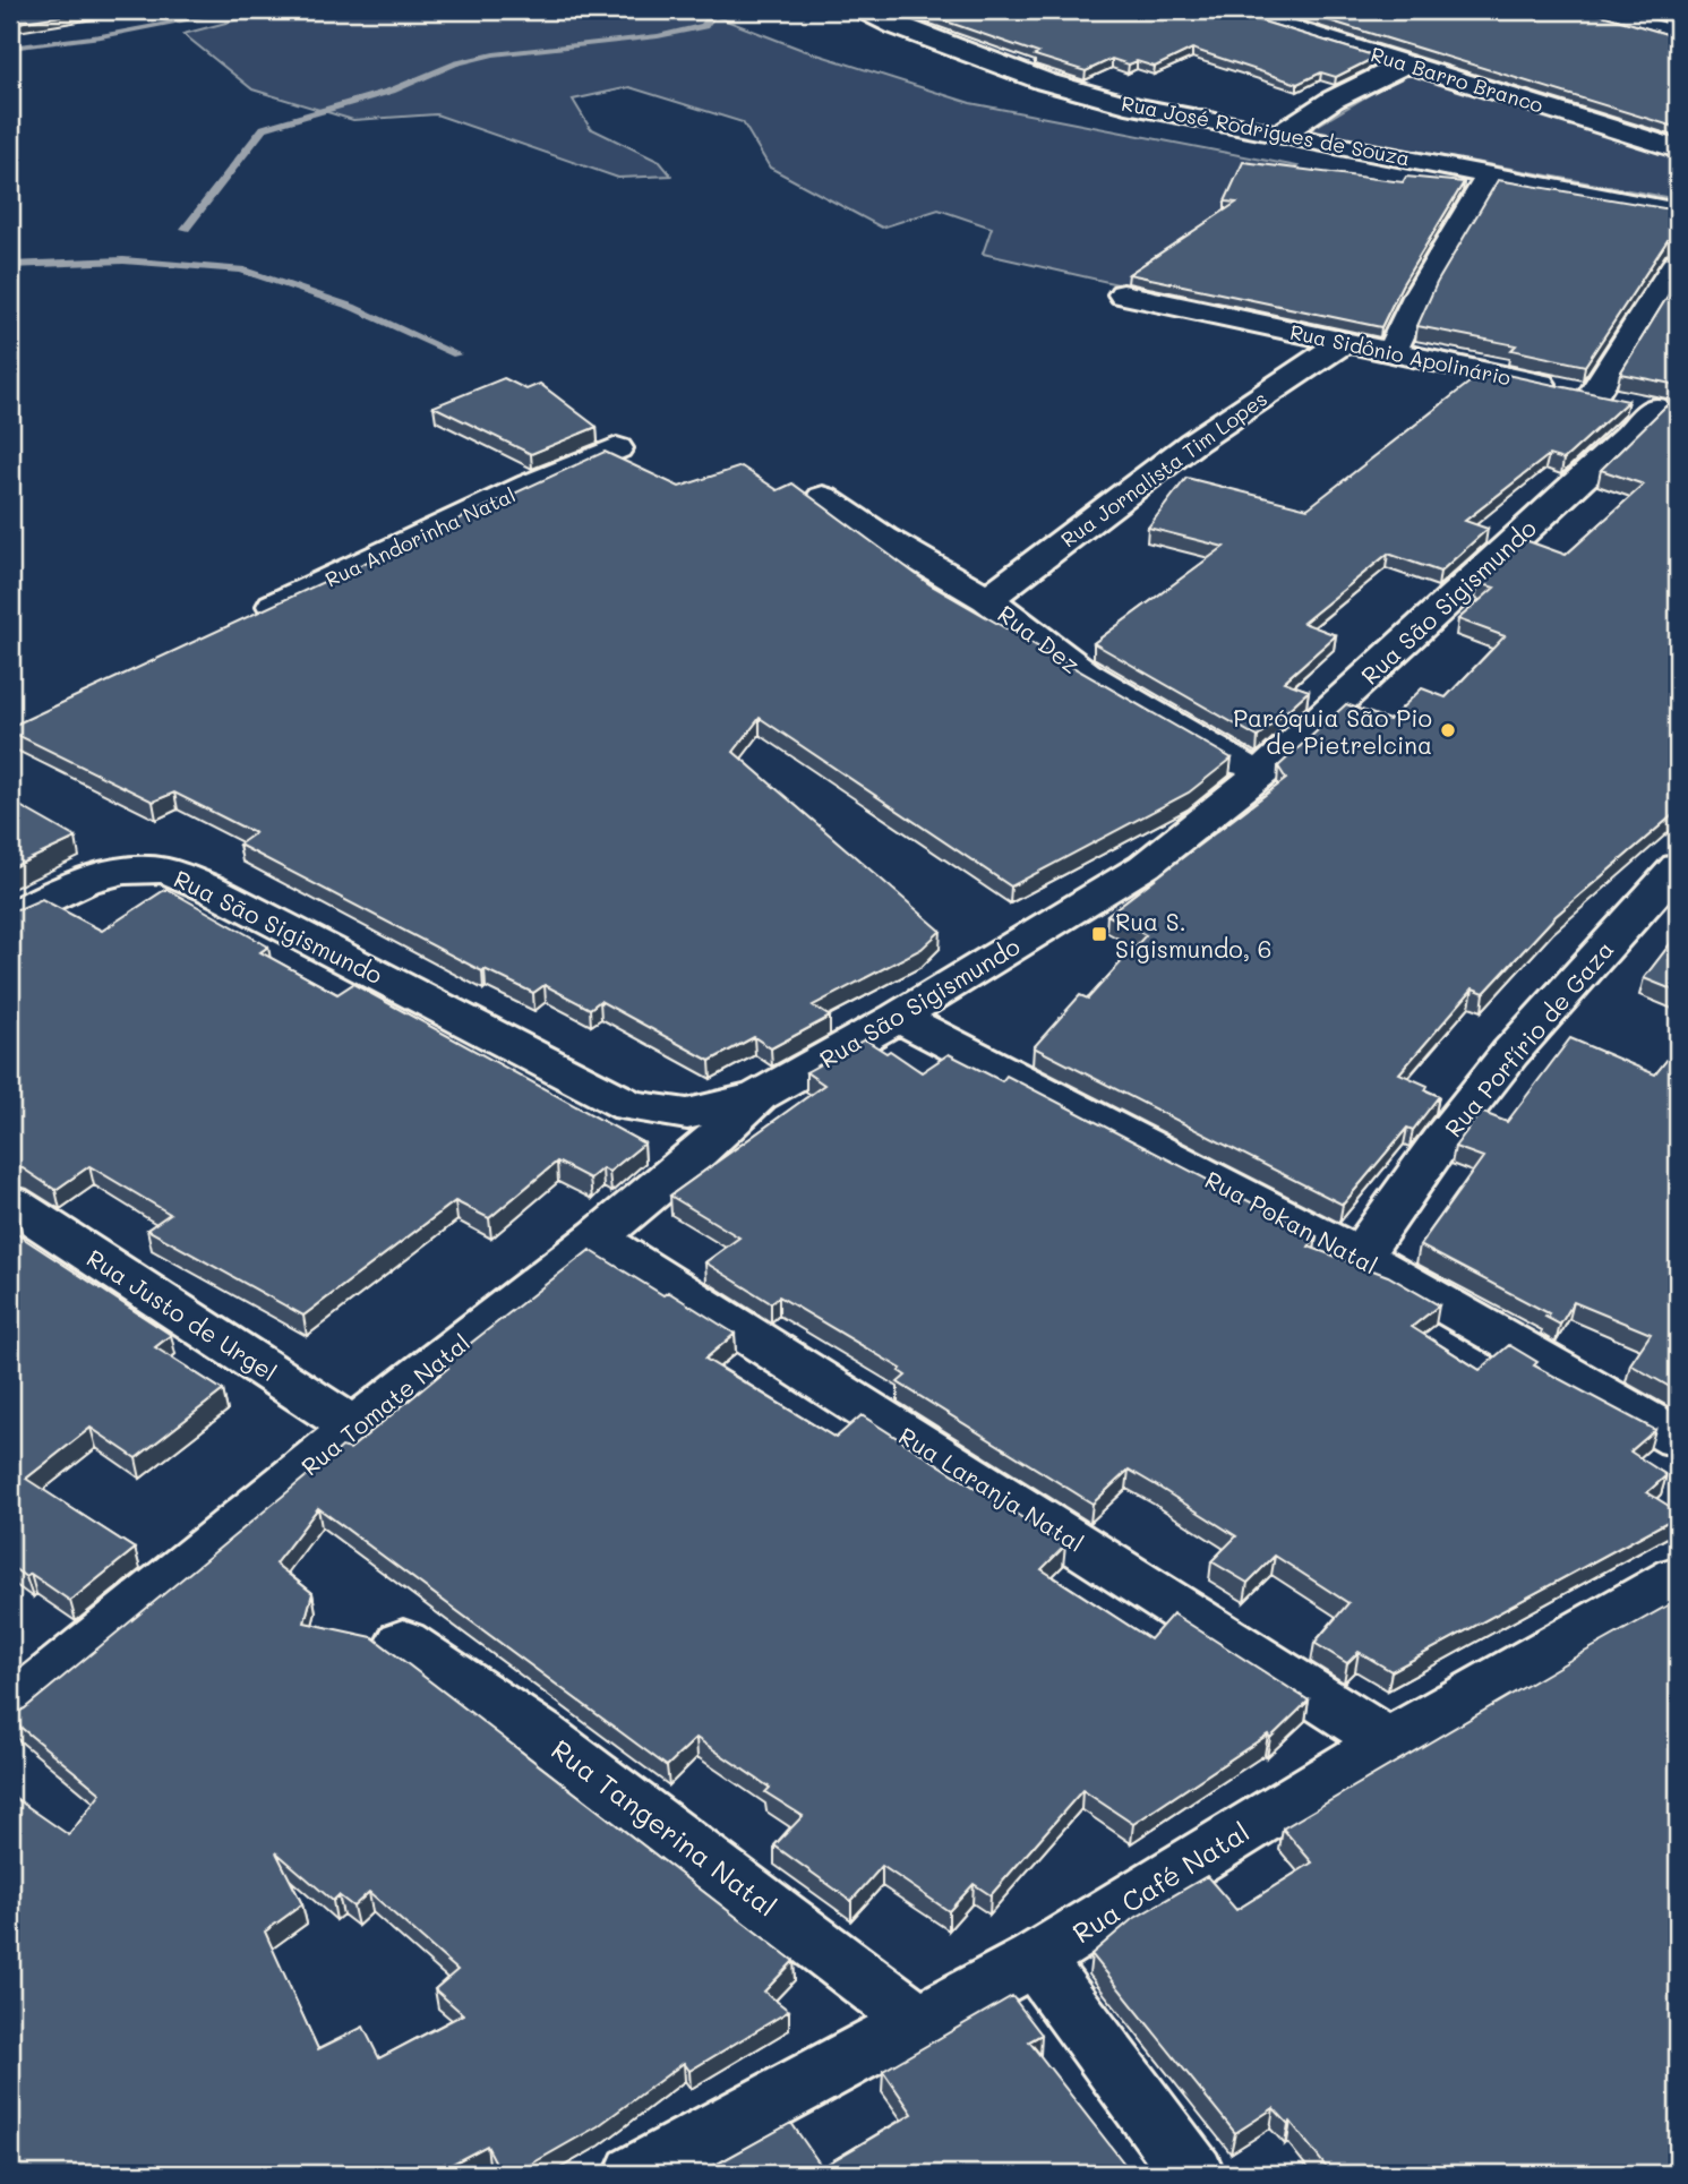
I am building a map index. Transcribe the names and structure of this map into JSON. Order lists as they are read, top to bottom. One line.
{"streets":{"street":["Rua Barro Branco","Rua José Rodrigues de Souza","Rua Sidônio Apolinário","Rua Jornalista Tim Lopes","Rua Andorinha Natal","Rua São Sigismundo","Rua Dez","Rua Porfírio de Gaza","Rua Pokan Natal","Rua Justo de Urgel","Rua Tomate Natal","Rua Laranja Natal","Rua Tangerina Natal","Rua Café Natal"]},"crossings":[["Rua Sidônio Apolinário","Rua Jornalista Tim Lopes"],["Rua Sidônio Apolinário","Rua São Sigismundo"],["Rua Jornalista Tim Lopes","Rua Dez"],["Rua São Sigismundo","Rua Dez"],["Rua São Sigismundo","Rua Pokan Natal"],["Rua São Sigismundo","Rua Tomate Natal"],["Rua Porfírio de Gaza","Rua Pokan Natal"],["Rua Justo de Urgel","Rua Tomate Natal"],["Rua Tomate Natal","Rua Laranja Natal"],["Rua Laranja Natal","Rua Café Natal"],["Rua Tangerina Natal","Rua Café Natal"]],"places":{"other":["Paróquia São Pio de Pietrelcina"],"transit":["Rua S. Sigismundo, 6"]}}
